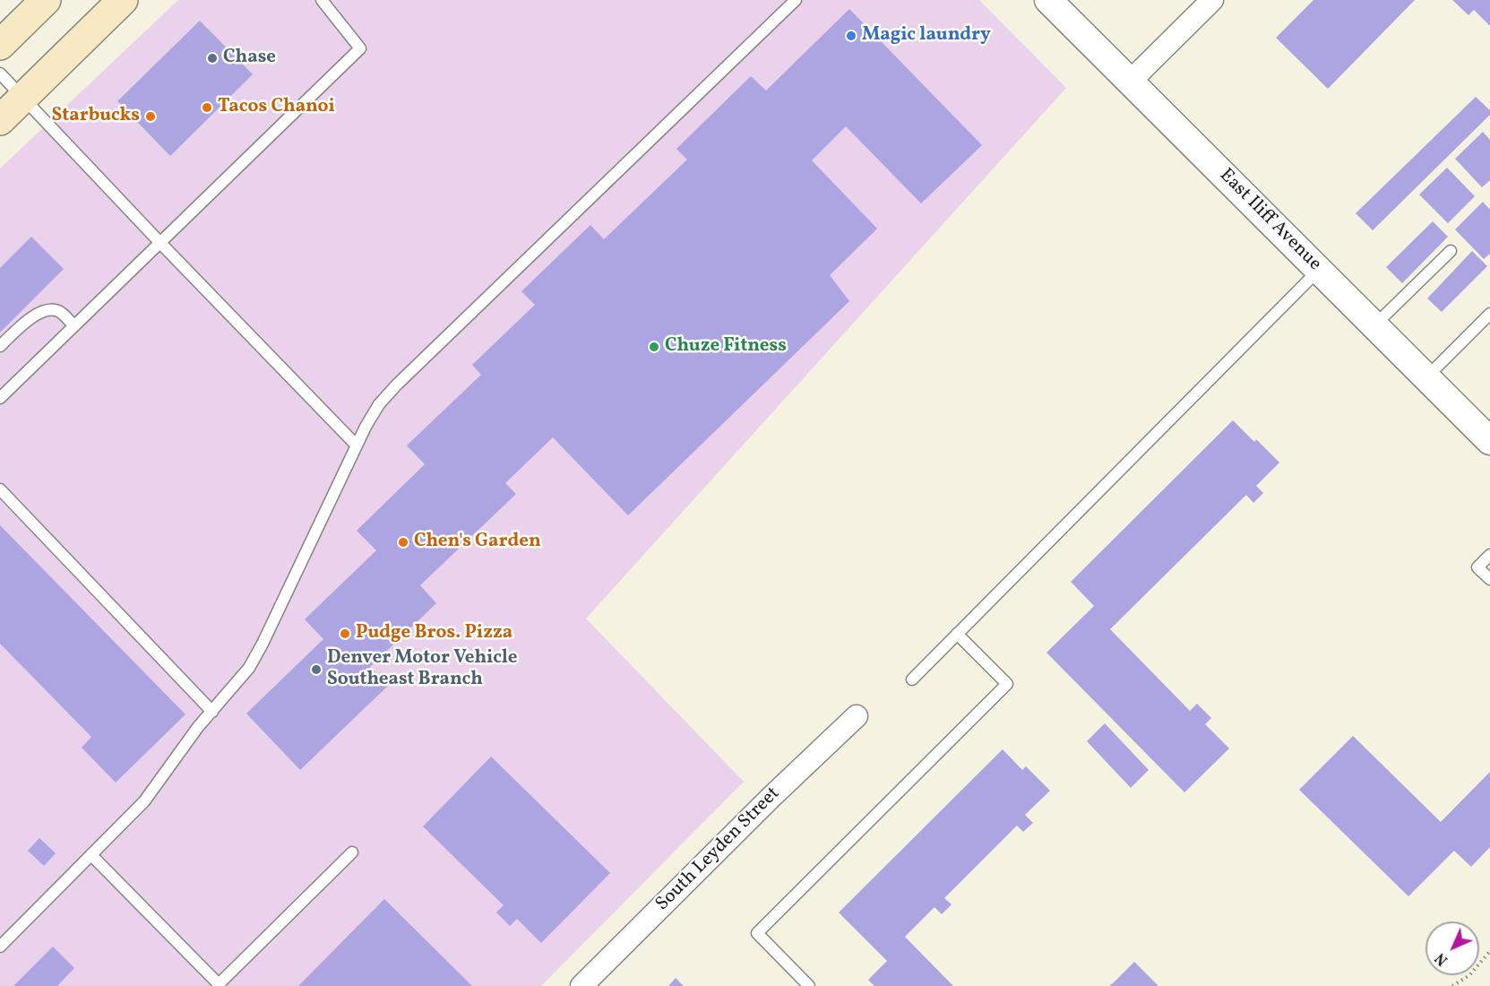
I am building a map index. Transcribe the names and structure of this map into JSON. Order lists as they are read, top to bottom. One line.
{"streets":{"street":["East Iliff Avenue","South Leyden Street"]},"places":["Magic laundry","Chase","Tacos Chanoi","Starbucks","Chuze Fitness","Chen's Garden","Pudge Bros. Pizza","Denver Motor Vehicle Southeast Branch"],"north":"bottom left"}
